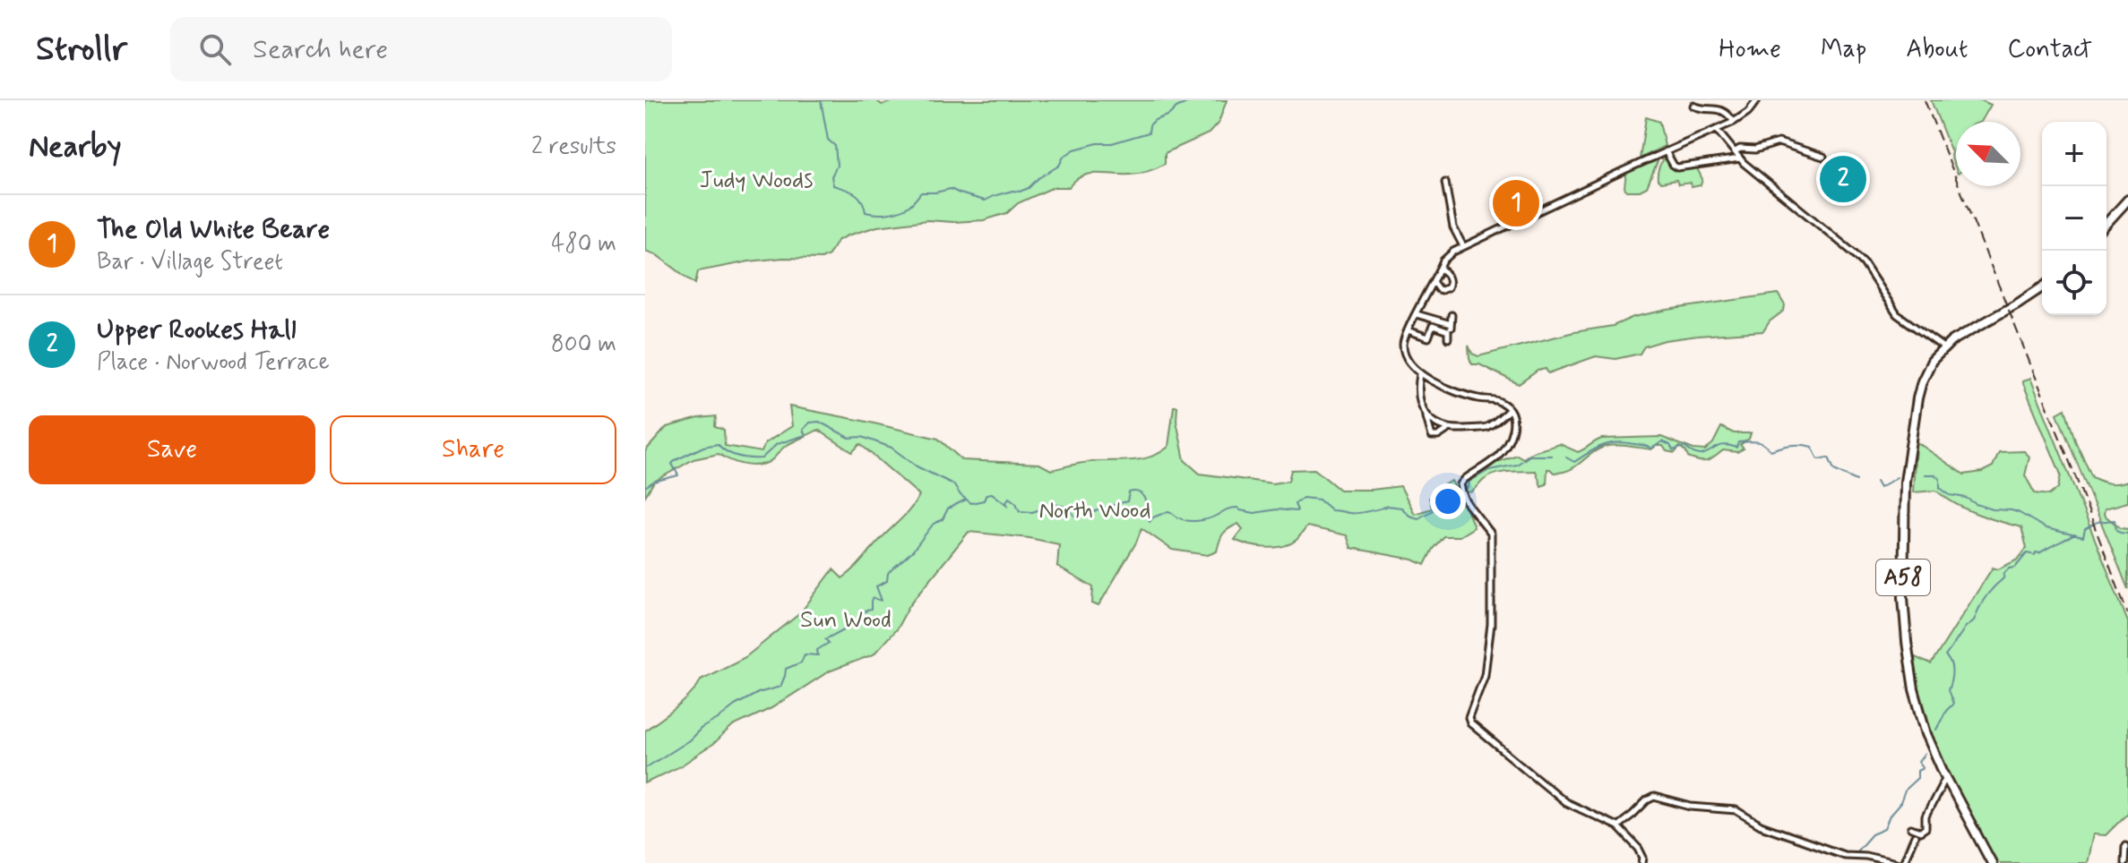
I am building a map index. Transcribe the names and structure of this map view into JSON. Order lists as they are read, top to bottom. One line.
{"streets":{"highway":["A58"]},"parks":["Judy Woods","North Wood","Sun Wood"],"north":"top left","page":{"header":"Strollr","search":"Search here","nav":["Home","Map","About","Contact"],"heading":["Nearby","2 results"],"map_buttons":["+","−"],"pins":["2","1"],"list":[{"mark":"1","name":"The Old White Beare","note":"Bar · Village Street","value":"480 m"},{"mark":"2","name":"Upper Rookes Hall","note":"Place · Norwood Terrace","value":"800 m"}],"buttons":["Save","Share"]}}
